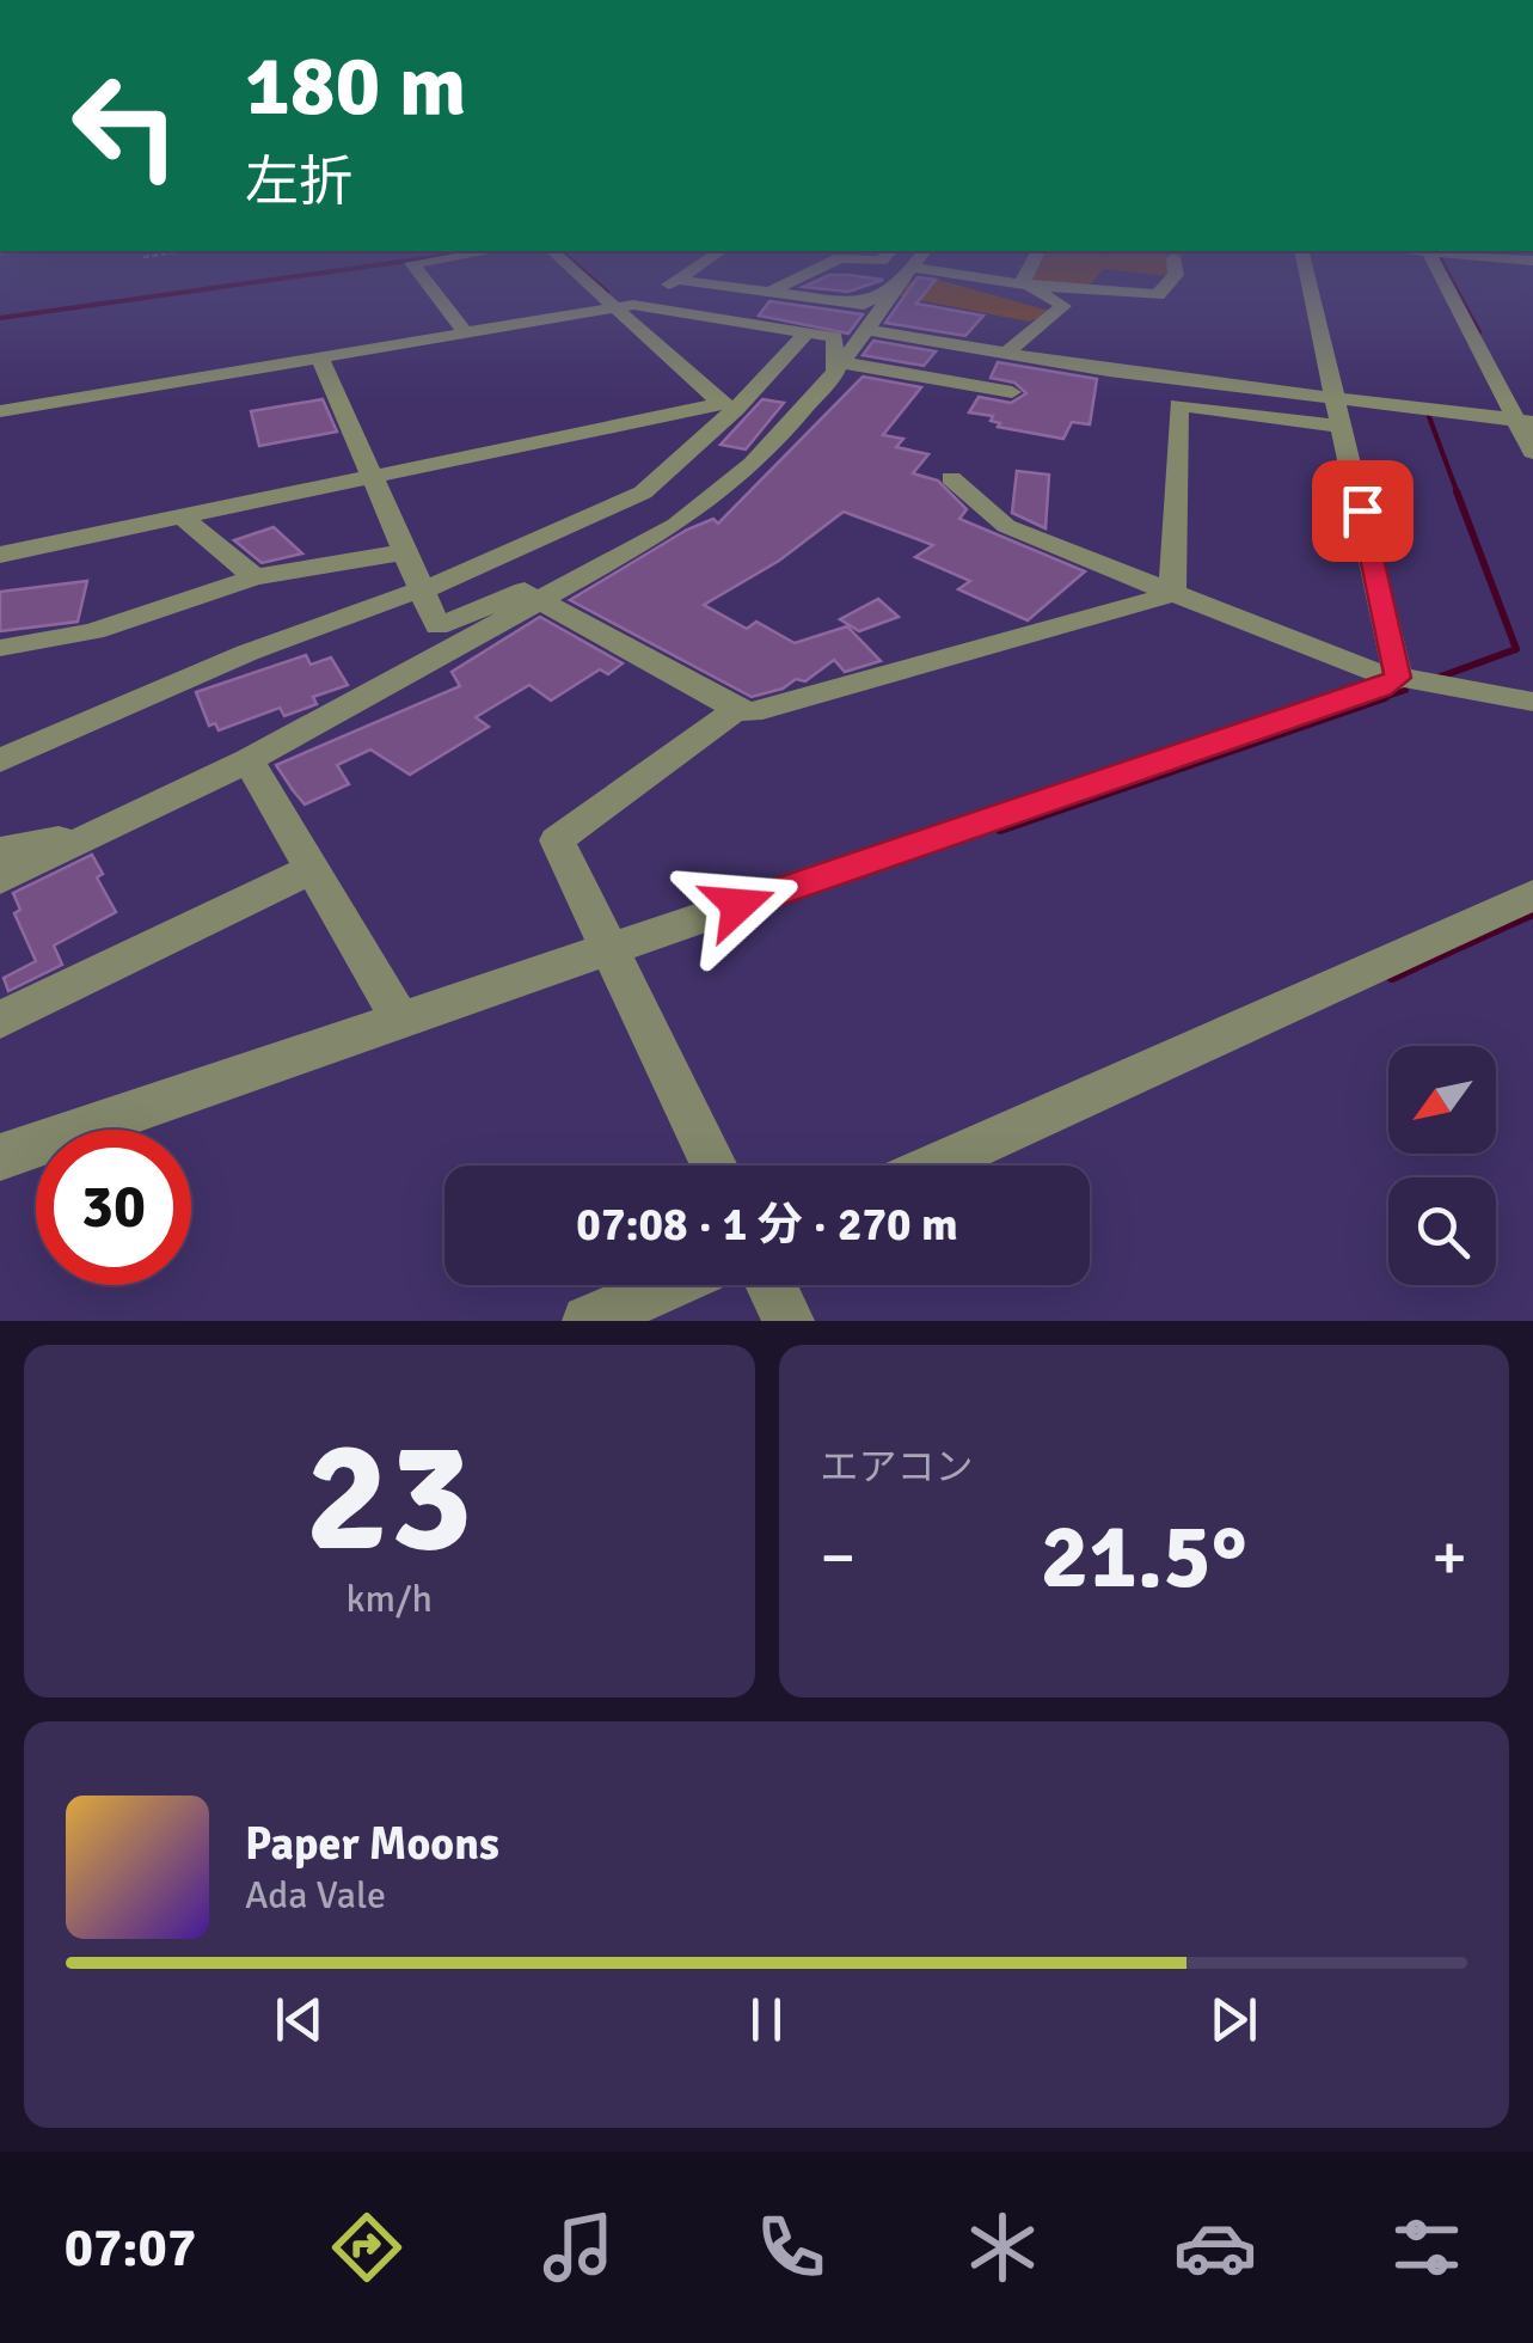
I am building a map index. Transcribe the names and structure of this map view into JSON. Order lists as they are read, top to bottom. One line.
{"north":"bottom left","page":{"turn":["180 m","左折"],"limit":"30","trip":"07:08 · 1 分 · 270 m","tile":[["23","km/h"],"エアコン"],"heat":["−","21.5°","+"],"song":["Paper Moons","Ada Vale"],"tabs":"07:07"}}
